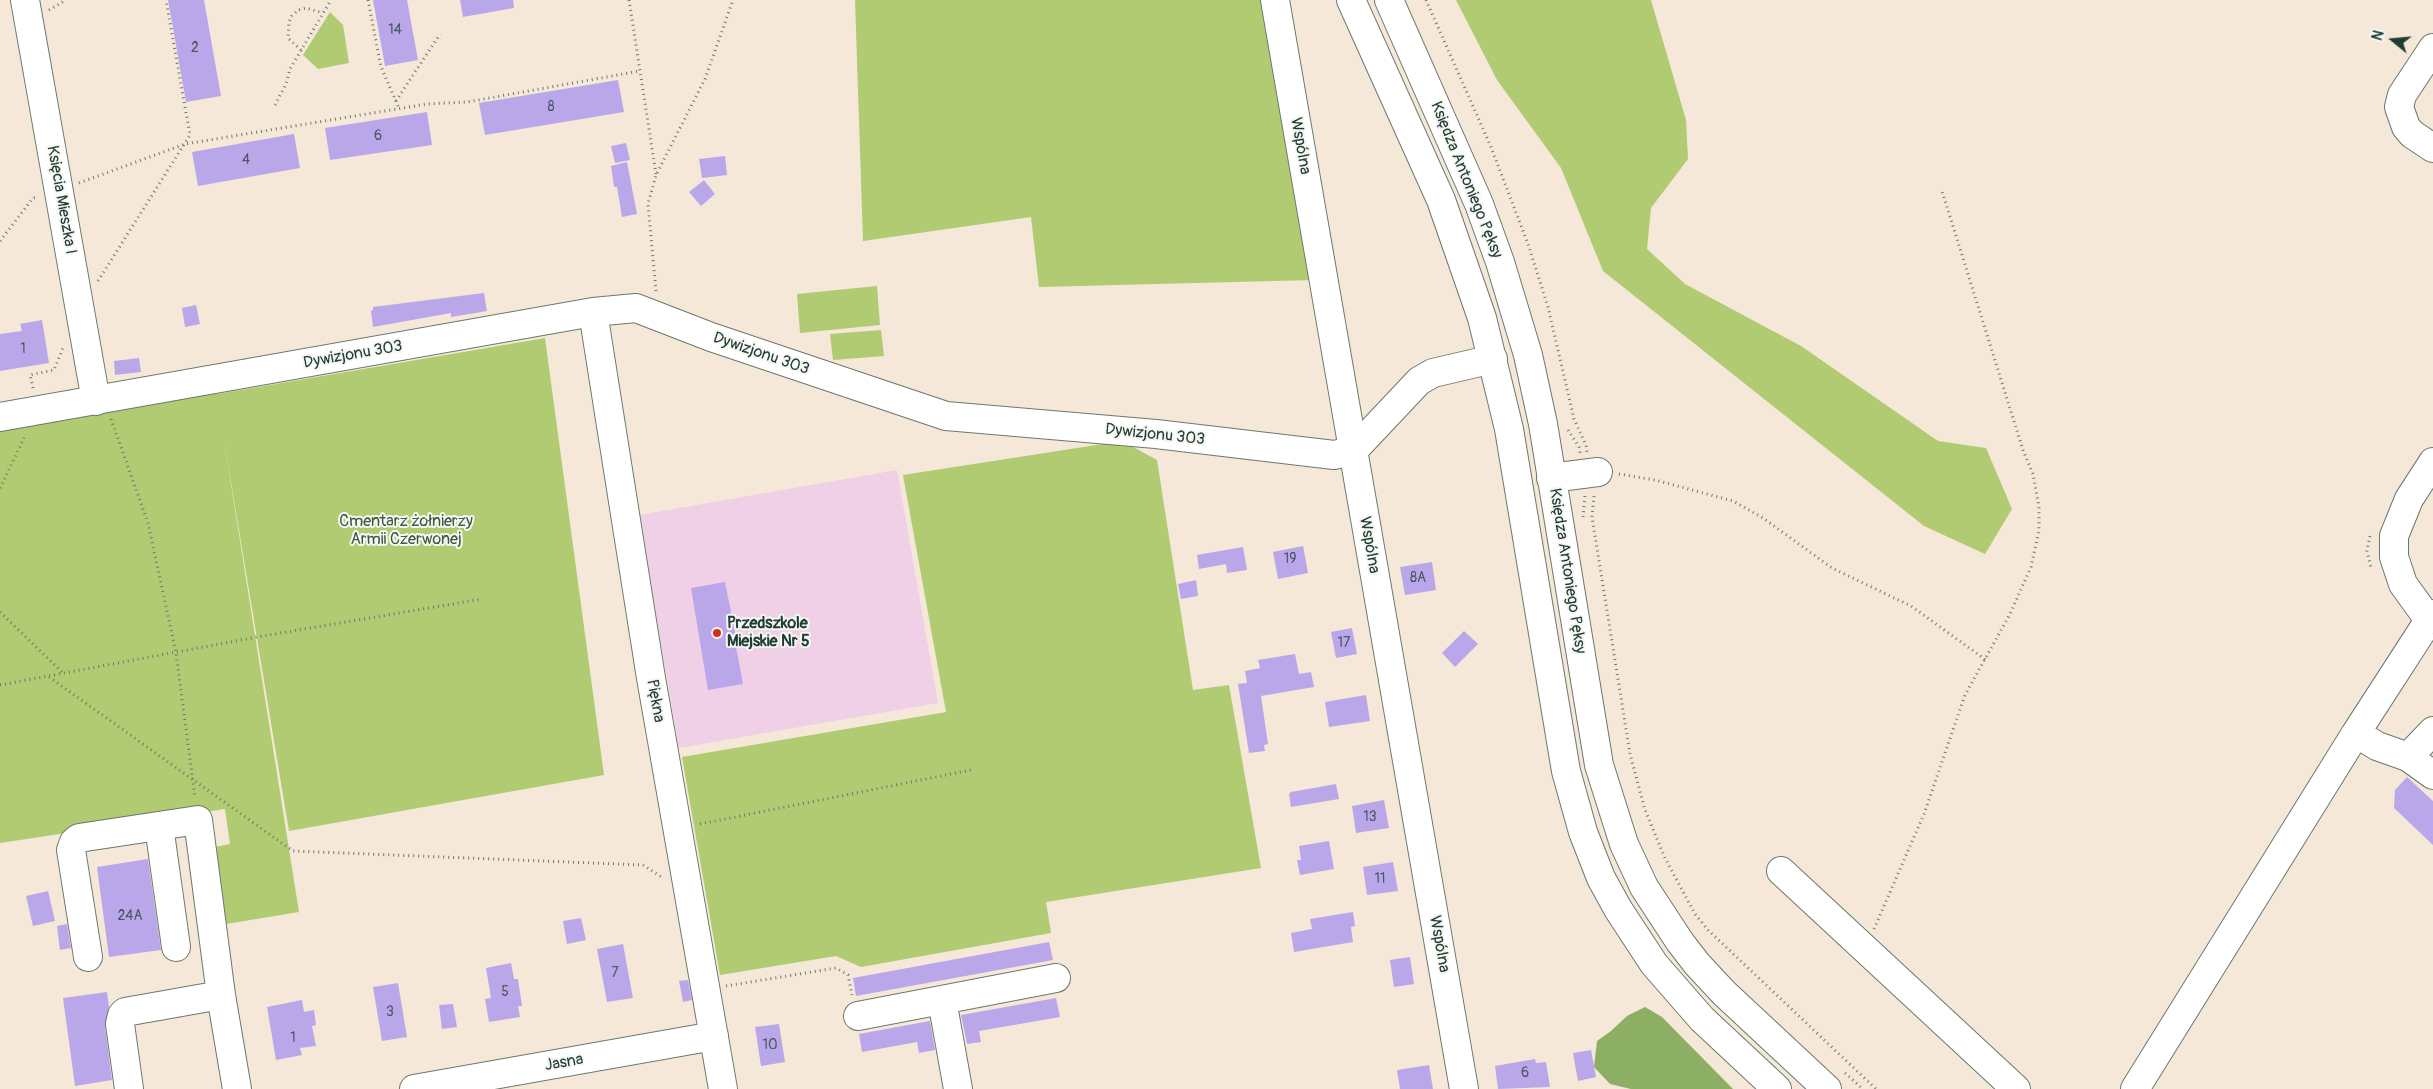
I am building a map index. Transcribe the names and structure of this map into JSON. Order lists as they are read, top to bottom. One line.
{"streets":{"street":["Wspólna","Księdza Antoniego Pęksy","Księcia Mieszka I","Dywizjonu 303","Piękna","Jasna"]},"crossings":[["Wspólna","Dywizjonu 303"],["Księcia Mieszka I","Dywizjonu 303"],["Dywizjonu 303","Piękna"],["Piękna","Jasna"]],"parks":["Cmentarz żołnierzy Armii Czerwonej"],"places":["Przedszkole Miejskie Nr 5"],"house_numbers":["14","2","8","6","4","1","19","8A","17","13","11","24A","7","5","3","1","10","6"],"north":"left"}
